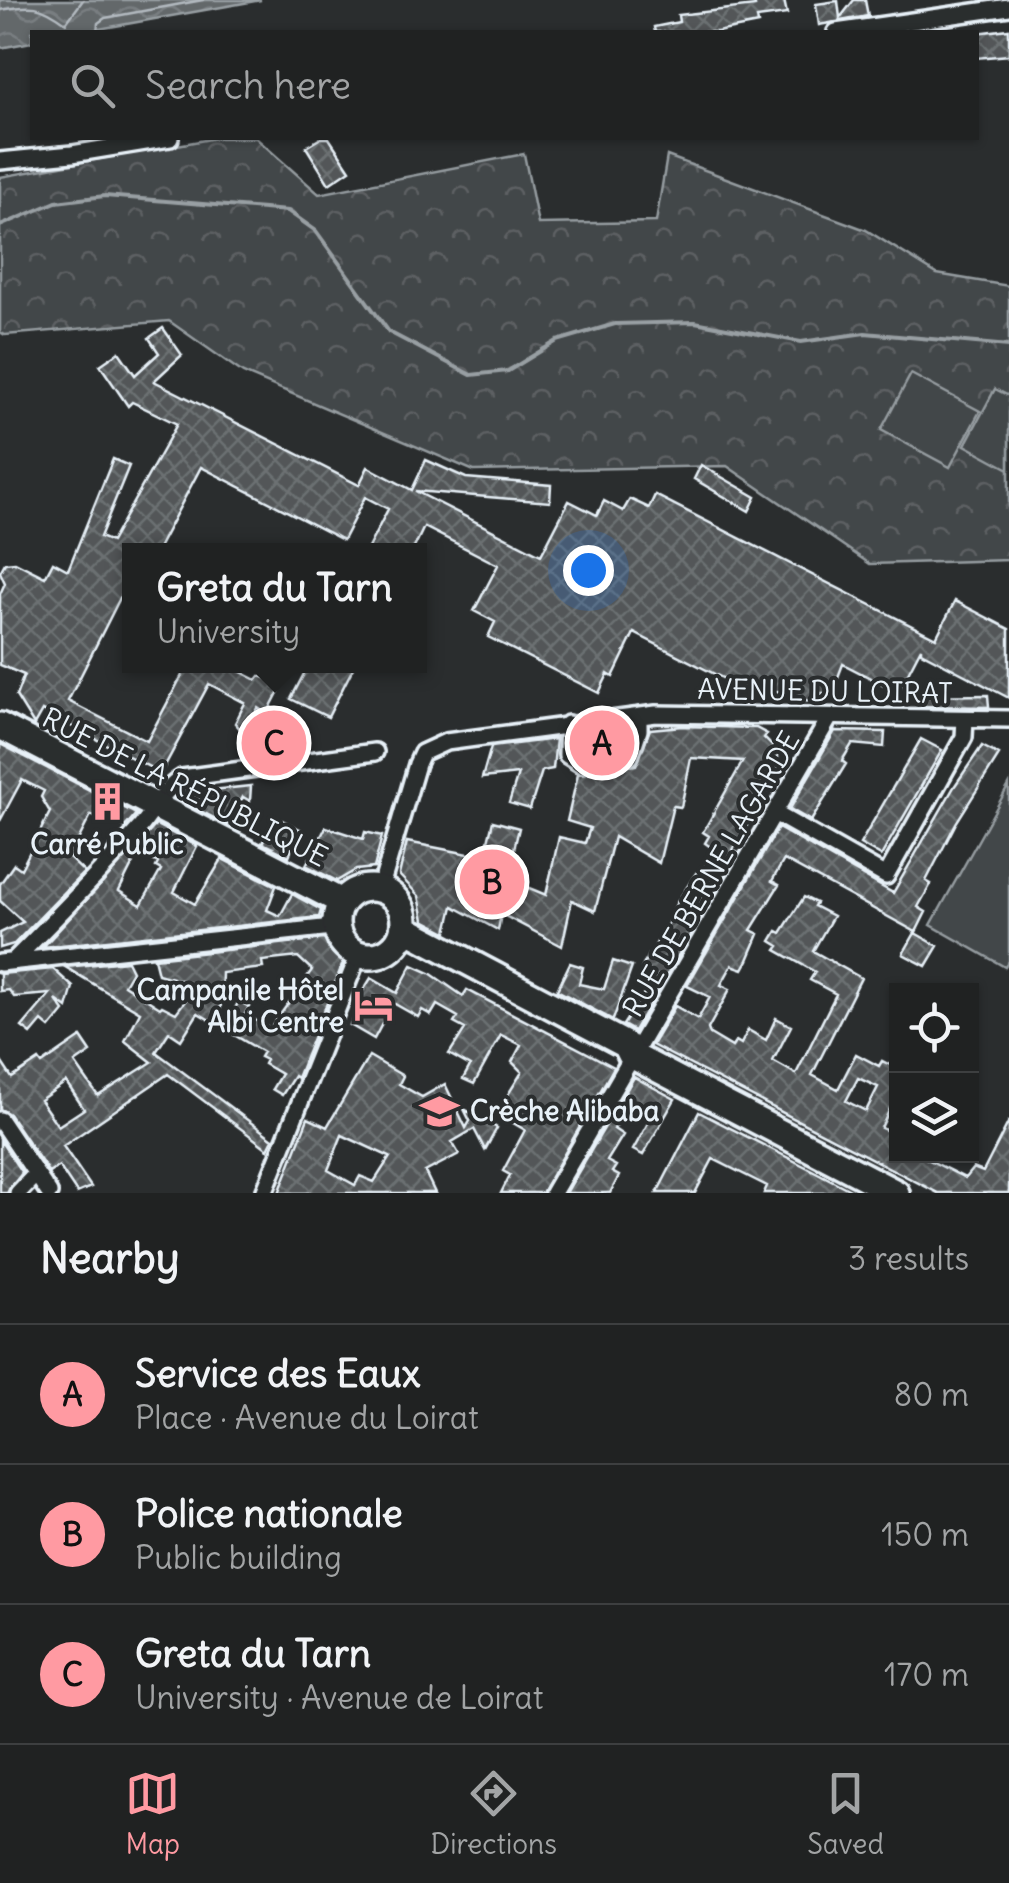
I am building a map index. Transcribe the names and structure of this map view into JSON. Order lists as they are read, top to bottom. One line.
{"streets":{"main road":["RUE DE LA RÉPUBLIQUE"],"street":["AVENUE DU LOIRAT","RUE DE BERNE LAGARDE"]},"crossings":[["AVENUE DU LOIRAT","RUE DE LA RÉPUBLIQUE"],["AVENUE DU LOIRAT","RUE DE BERNE LAGARDE"]],"places":{"building":["Carré Public"],"hotel":["Campanile Hôtel Albi Centre"],"school or university":["Crèche Alibaba"]},"page":{"search":"Search here","popup":["Greta du Tarn","University"],"pins":["A","C","B"],"heading":["Nearby","3 results"],"list":[{"mark":"A","name":"Service des Eaux","note":"Place · Avenue du Loirat","value":"80 m"},{"mark":"B","name":"Police nationale","note":"Public building","value":"150 m"},{"mark":"C","name":"Greta du Tarn","note":"University · Avenue de Loirat","value":"170 m"}],"nav":["Map","Directions","Saved"]}}
